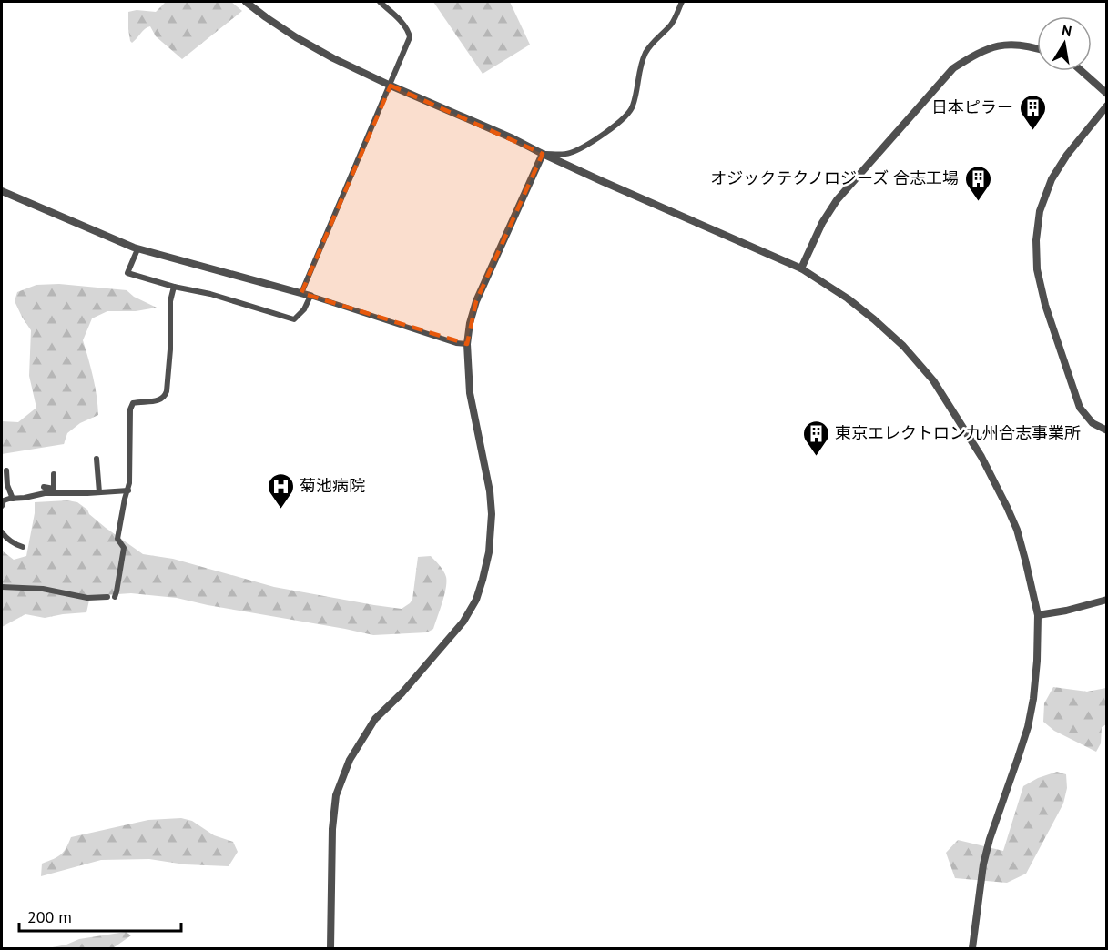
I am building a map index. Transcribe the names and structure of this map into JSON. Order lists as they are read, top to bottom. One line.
{"places":{"building":["日本ピラー","オジックテクノロジーズ 合志工場","東京エレクトロン九州合志事業所"],"hospital":["菊池病院"]},"scale_bar":"200 m","north":"top"}
